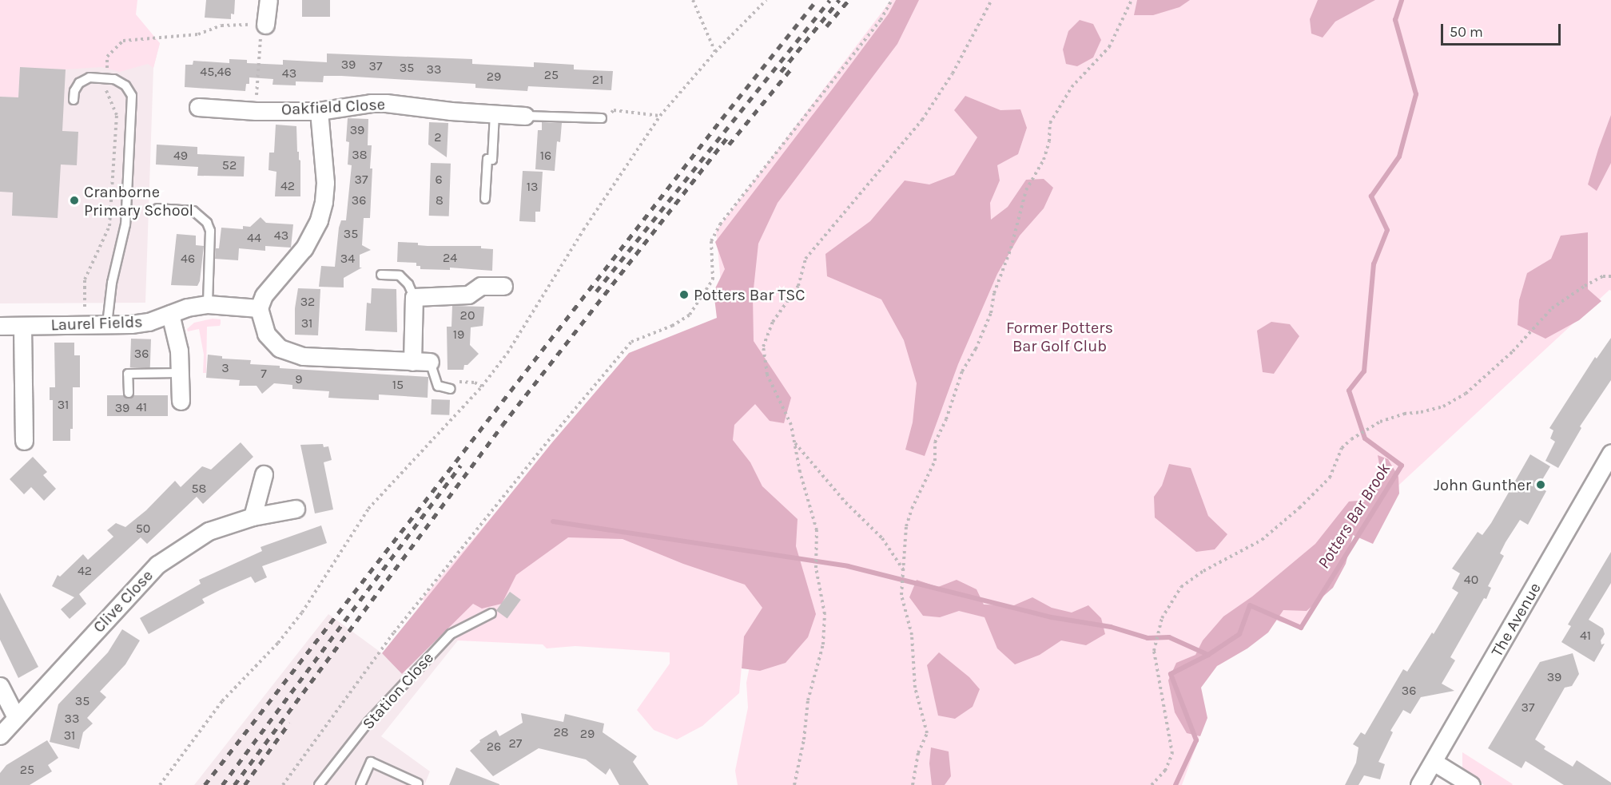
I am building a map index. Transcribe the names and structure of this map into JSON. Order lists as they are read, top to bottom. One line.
{"streets":{"street":["Oakfield Close","Laurel Fields","Clive Close","The Avenue"],"lane":["Station Close"]},"water":["Potters Bar Brook"],"parks":["Former Potters Bar Golf Club"],"places":["Cranborne Primary School","Potters Bar TSC","John Gunther"],"house_numbers":["39","37","35","33","45,46","43","25","29","21","39","2","38","49","16","52","37","6","42","13","36","8","35","43","44","24","46","34","32","20","31","19","36","3","7","9","15","31","41","39","58","50","42","40","41","39","36","35","37","33","28","29","31","27","26","25"],"scale_bar":"50 m"}
